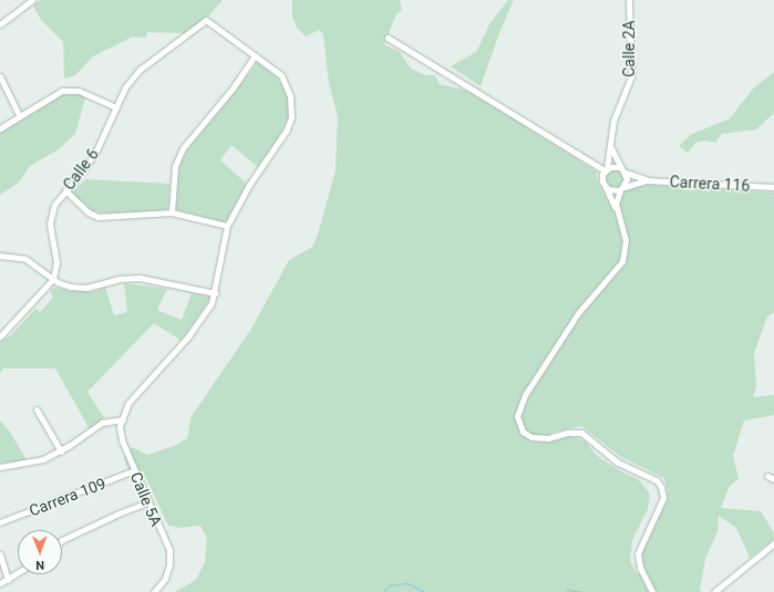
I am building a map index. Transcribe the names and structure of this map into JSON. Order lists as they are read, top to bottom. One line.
{"streets":{"street":["Calle 2A","Calle 6","Carrera 116","Carrera 109","Calle 5A"]},"crossings":[["Calle 2A","Carrera 116"],["Carrera 109","Calle 5A"]],"north":"bottom"}
